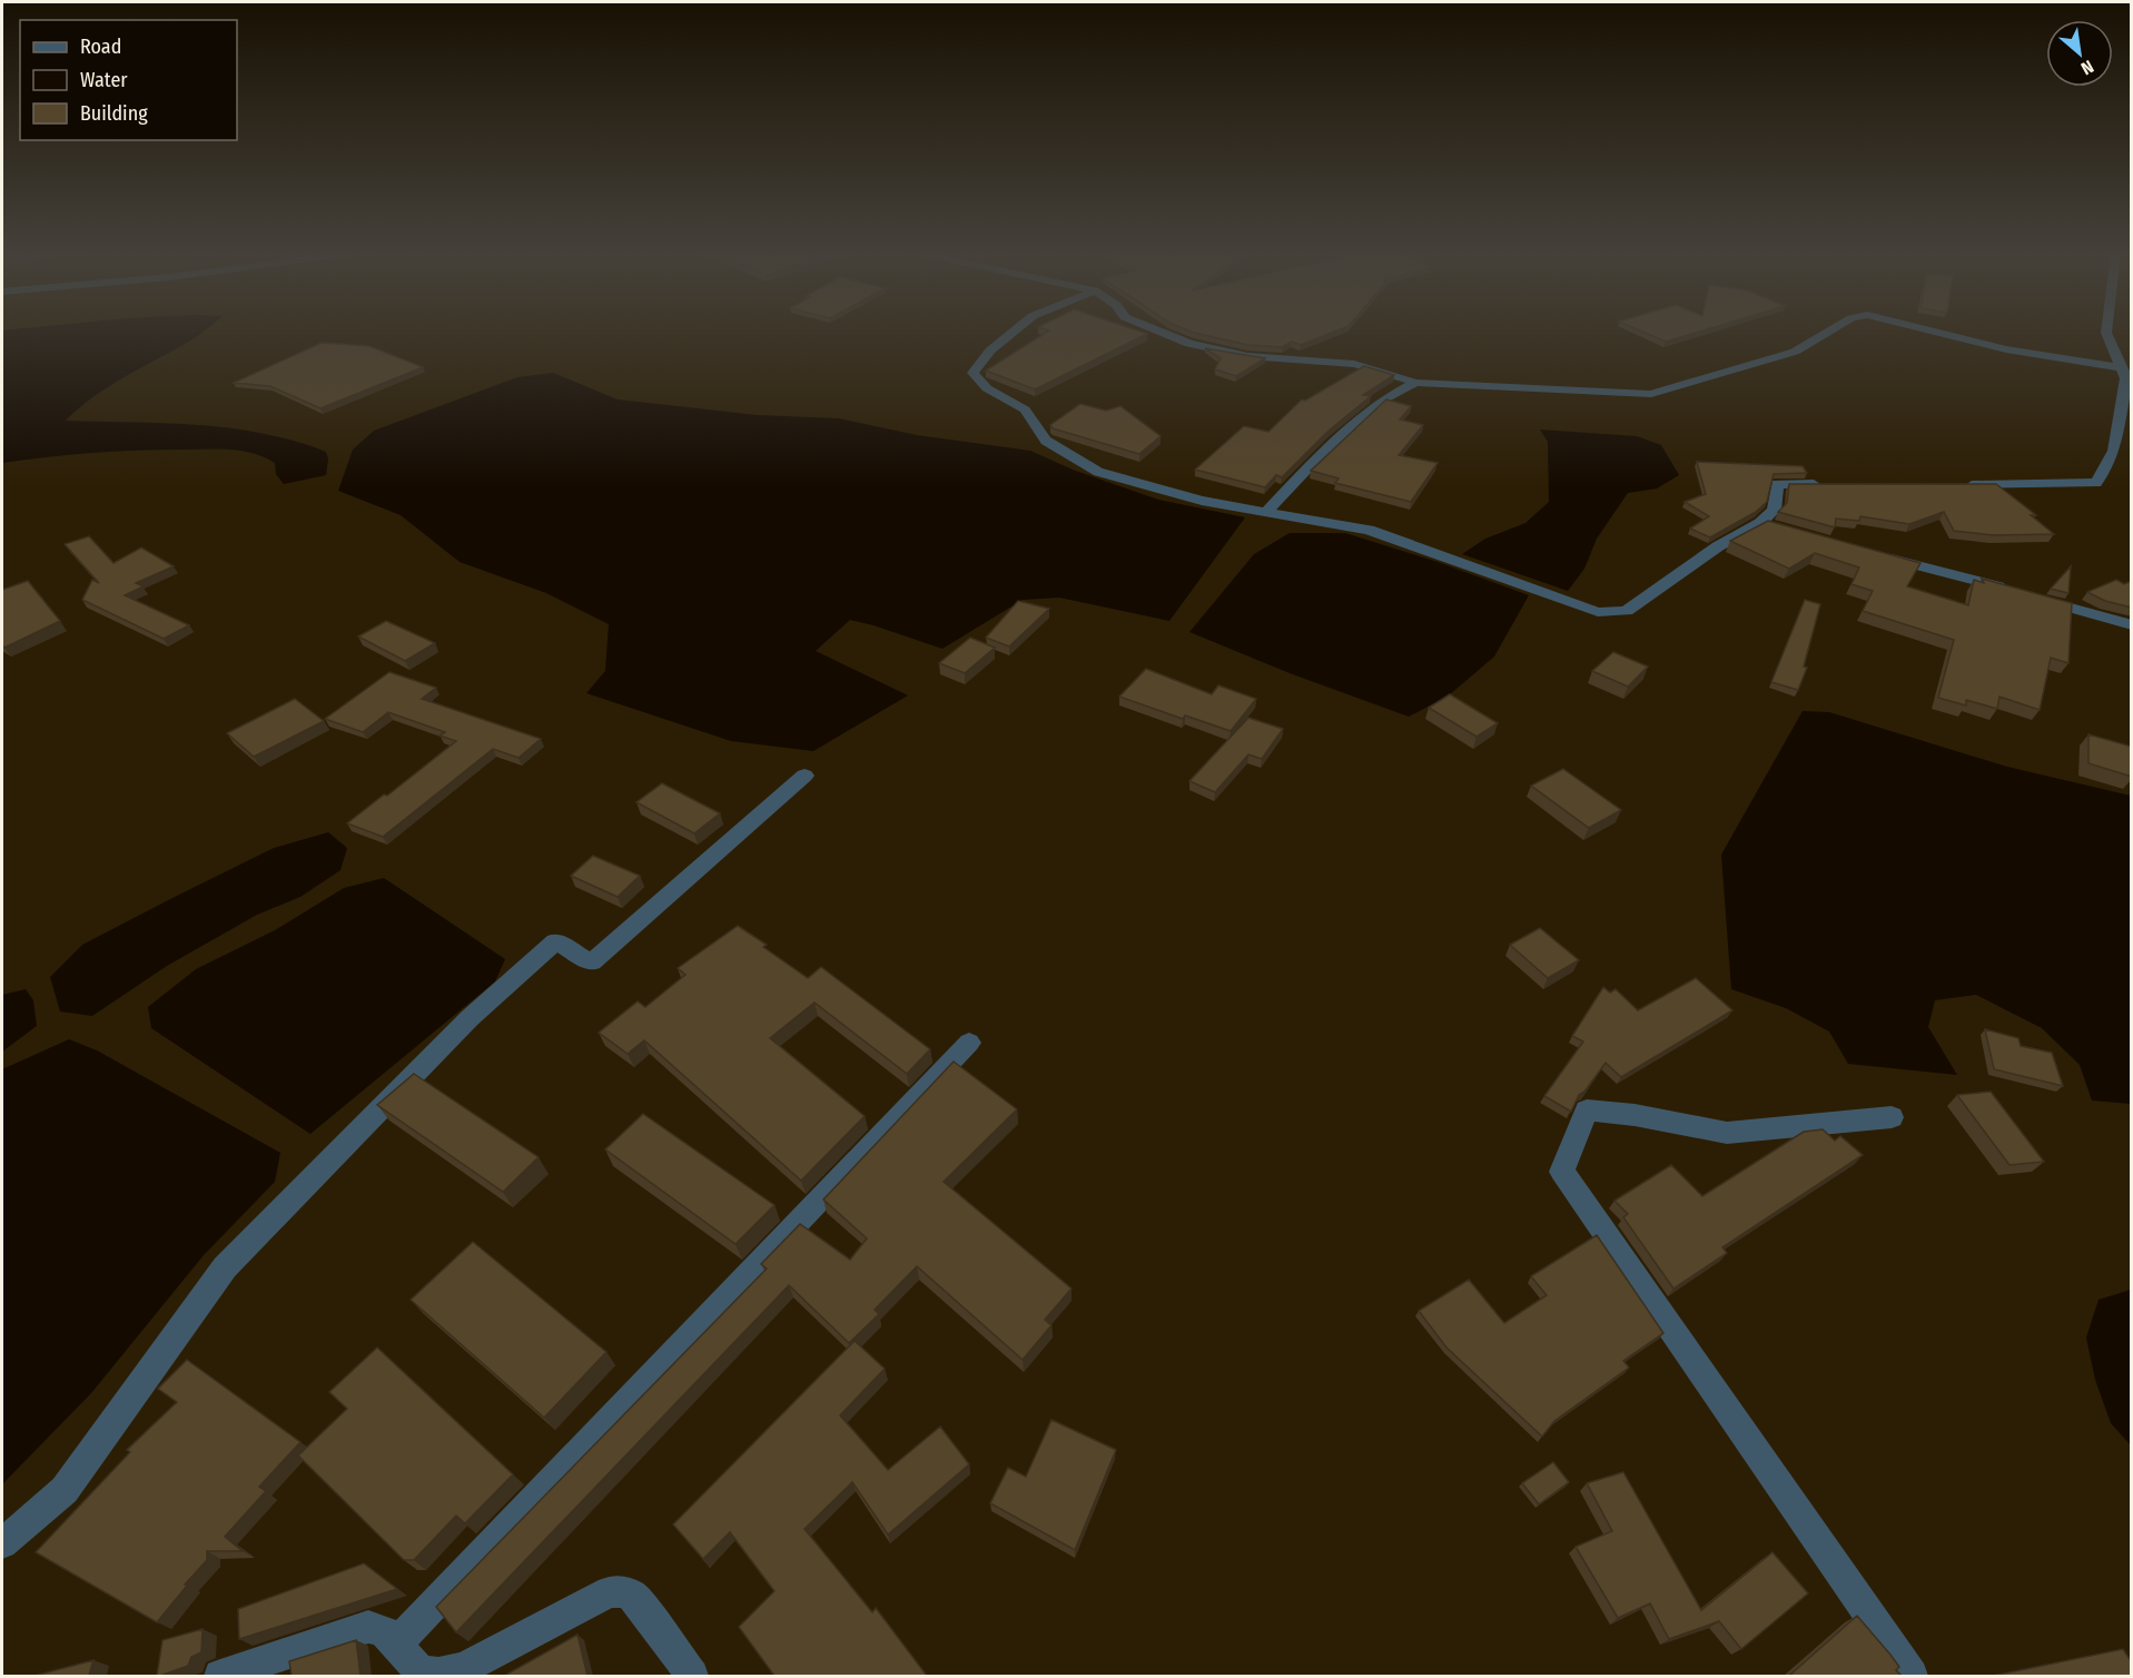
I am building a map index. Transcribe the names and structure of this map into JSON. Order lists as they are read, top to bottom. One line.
{"legend":["Road","Water","Building"],"north":"bottom right"}
